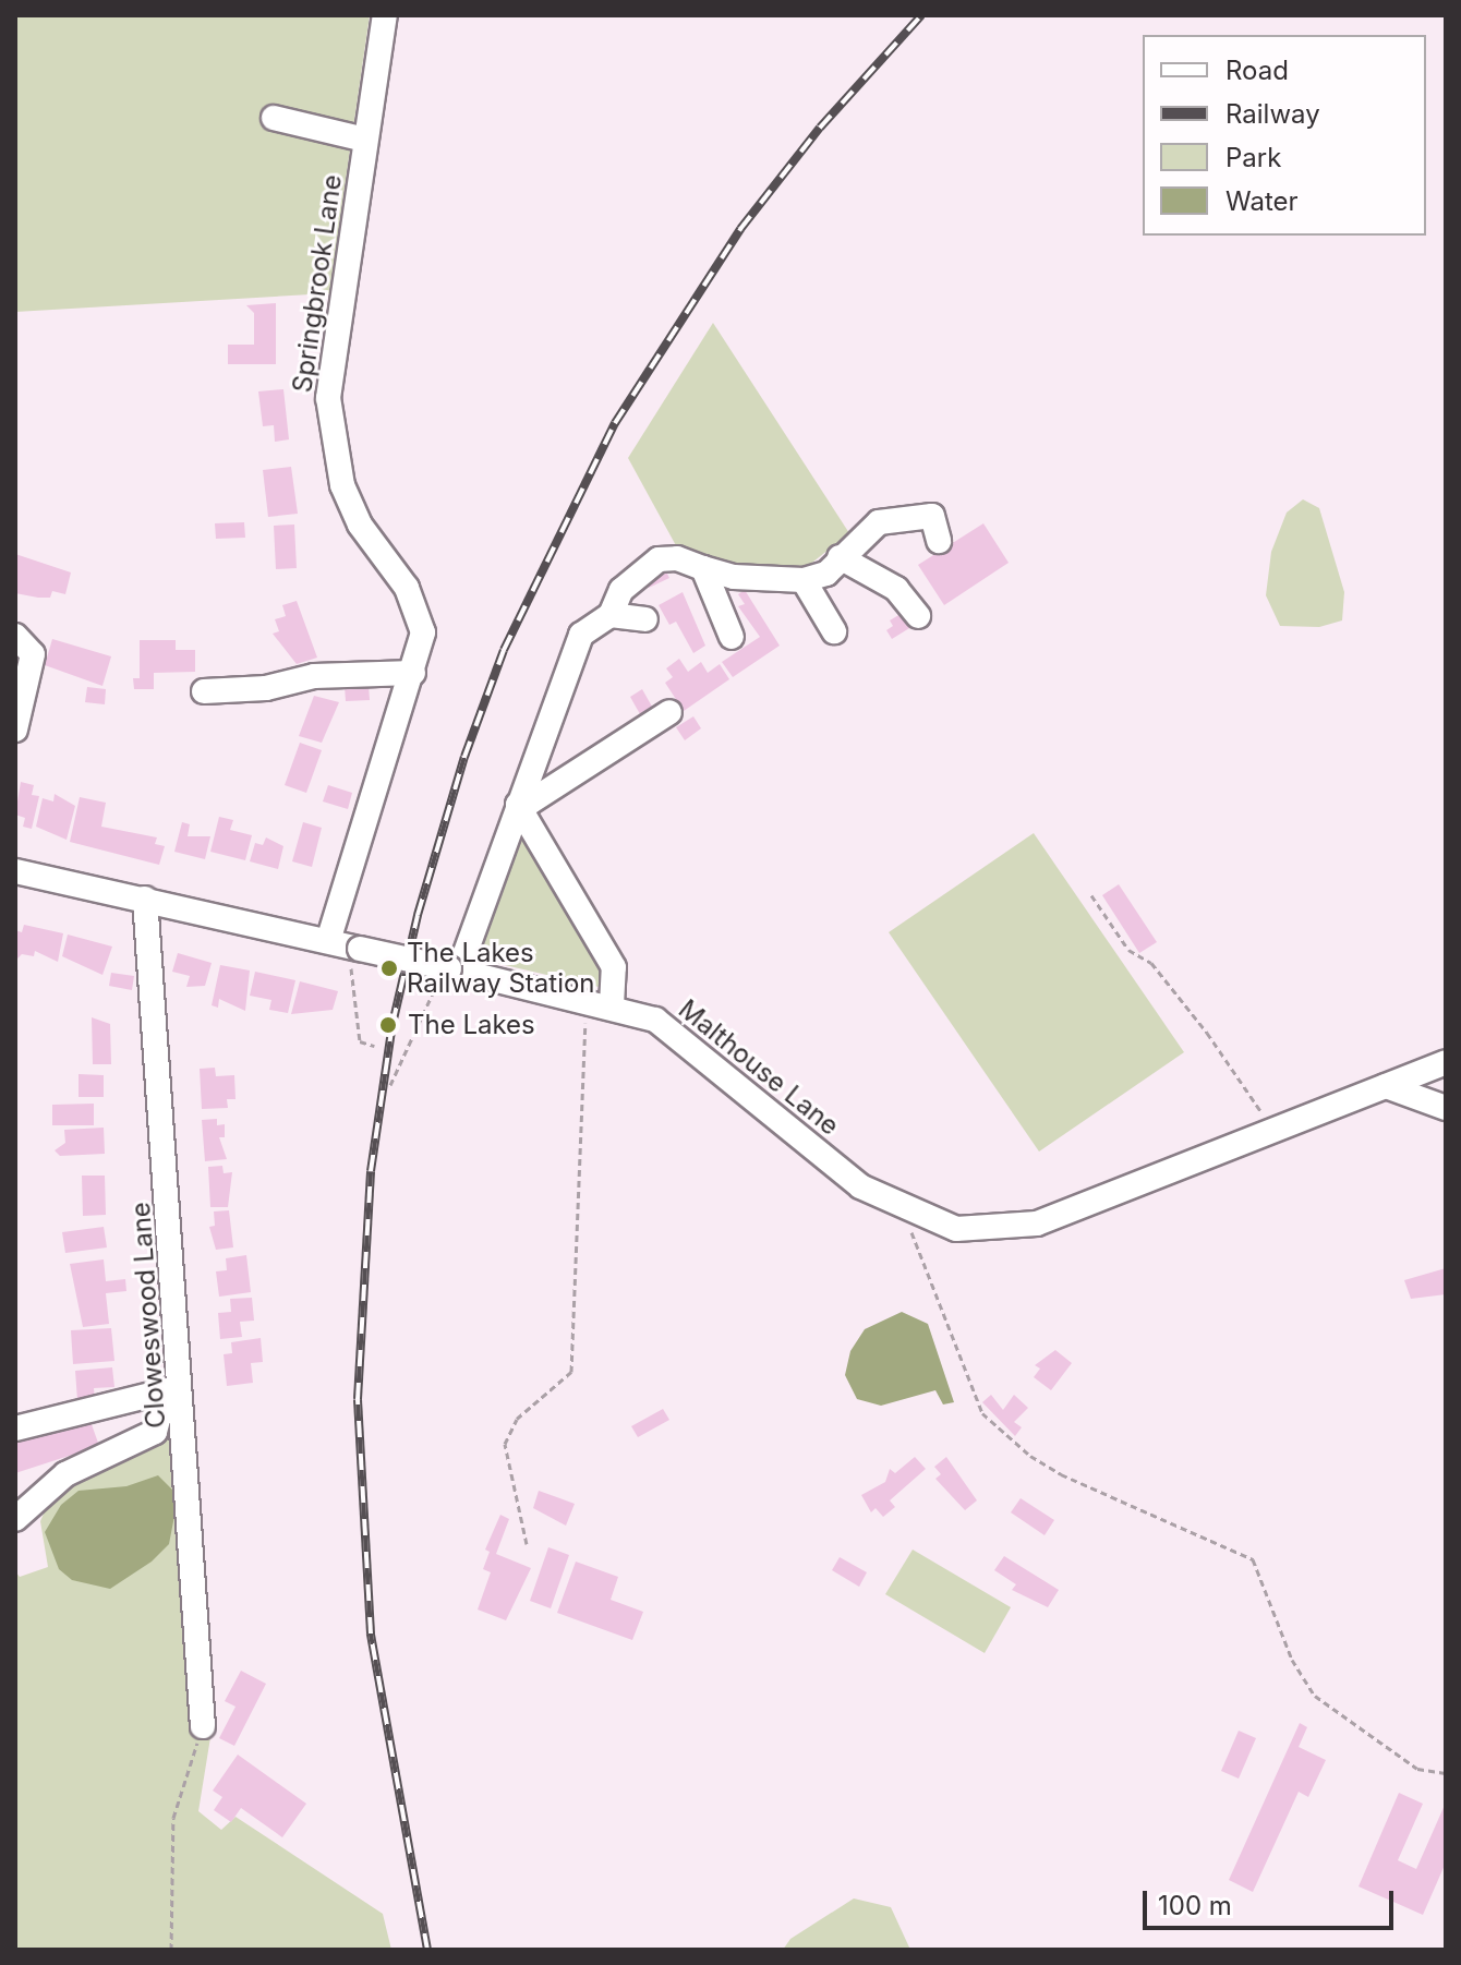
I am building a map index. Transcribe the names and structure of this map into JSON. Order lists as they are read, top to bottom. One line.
{"streets":{"street":["Springbrook Lane","Malthouse Lane","Cloweswood Lane"]},"crossings":[["Springbrook Lane","Malthouse Lane"],["Malthouse Lane","Cloweswood Lane"]],"places":["The Lakes Railway Station","The Lakes"],"legend":["Road","Railway","Park","Water"],"scale_bar":"100 m"}
